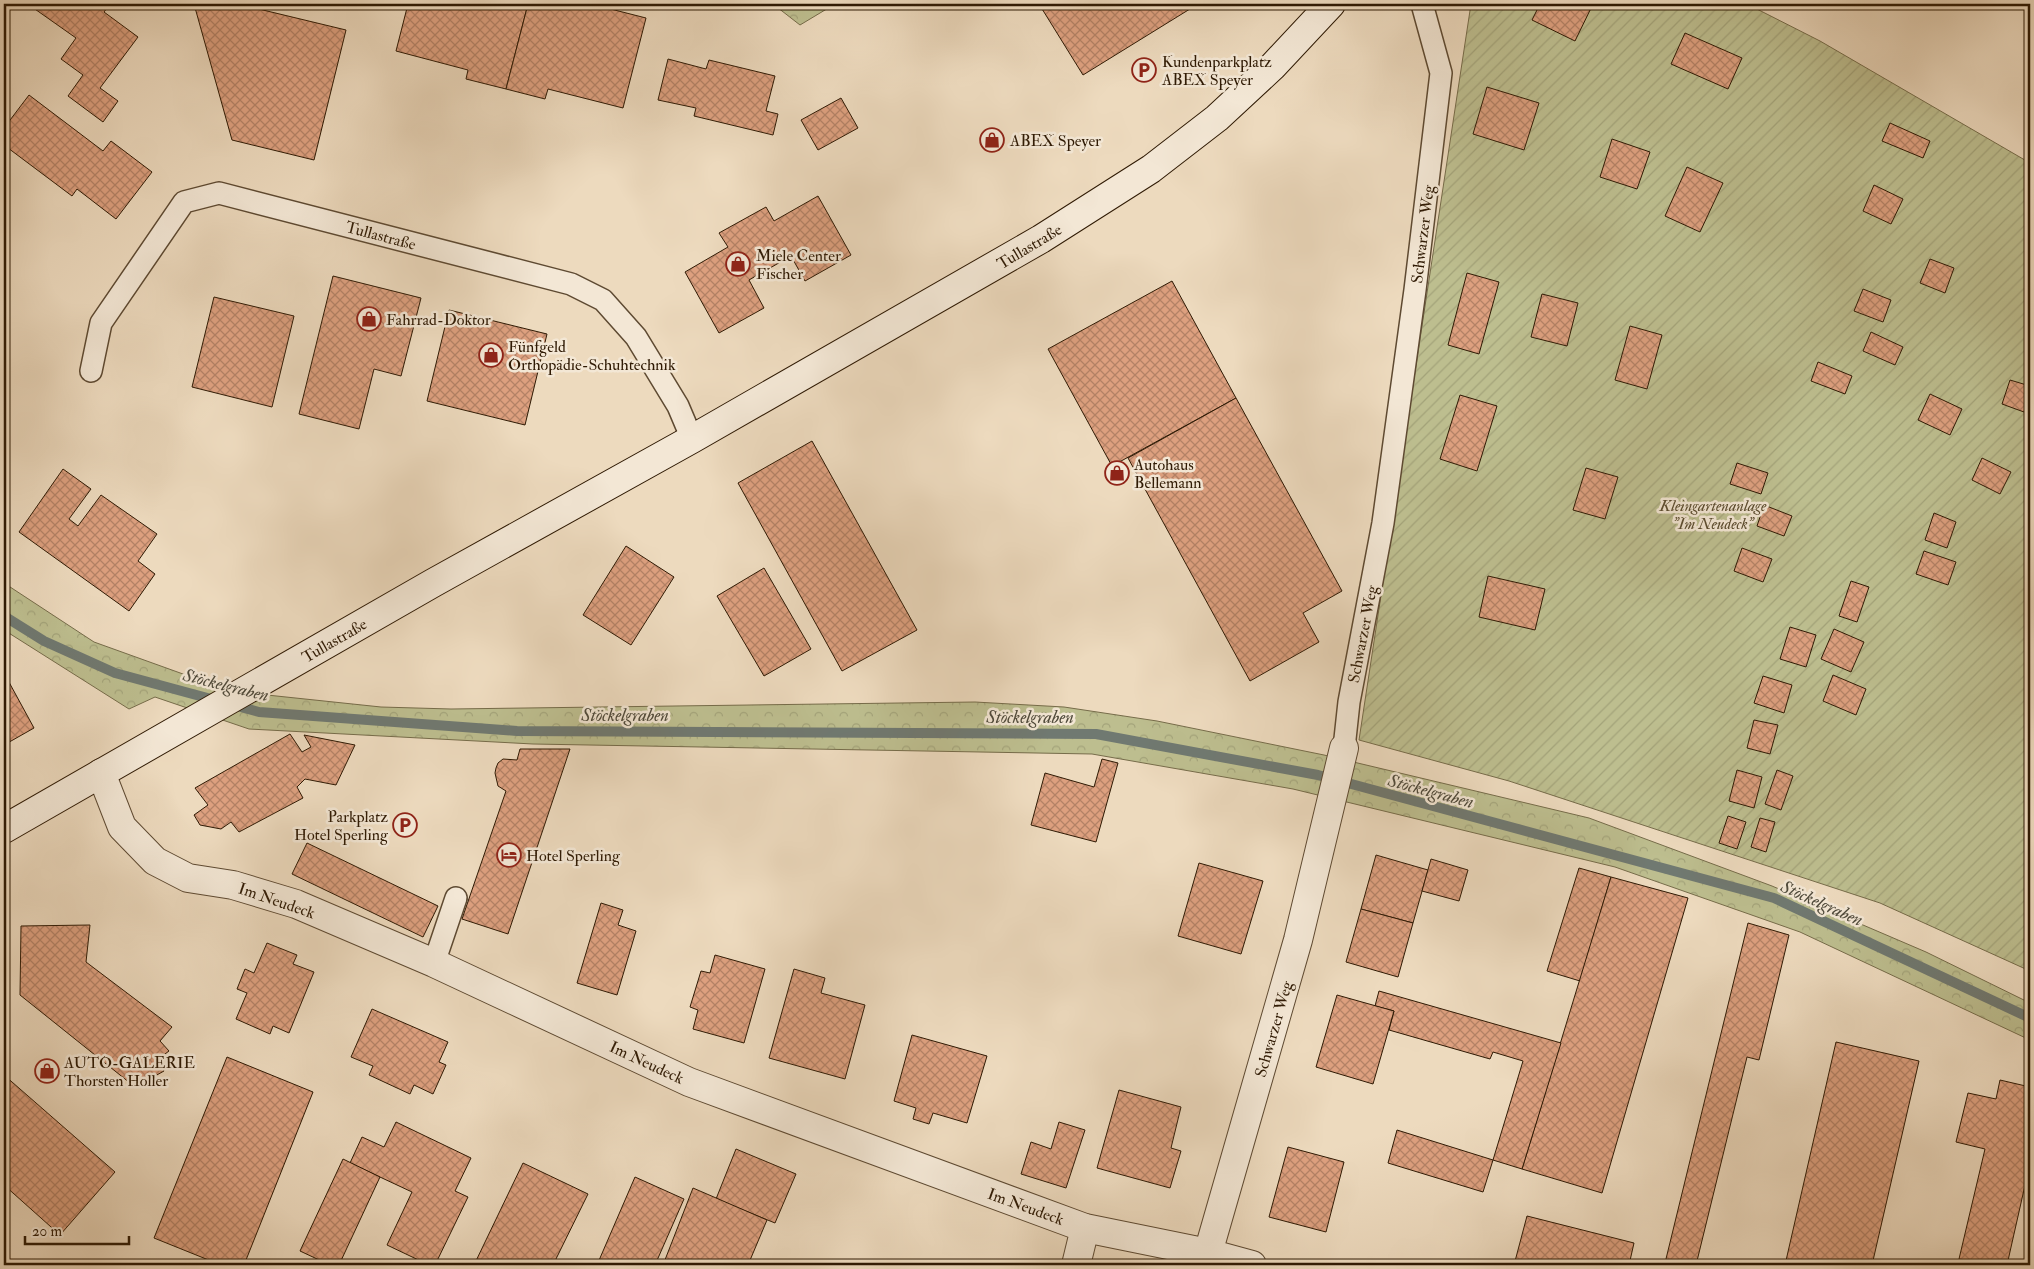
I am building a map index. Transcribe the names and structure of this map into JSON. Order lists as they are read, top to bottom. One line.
{"streets":{"street":["Schwarzer Weg","Tullastraße","Im Neudeck"]},"crossings":[["Schwarzer Weg","Im Neudeck"],["Tullastraße","Im Neudeck"]],"water":["Stöckelgraben"],"parks":["Kleingartenanlage \"Im Neudeck\""],"places":{"parking":["Kundenparkplatz ABEX Speyer","Parkplatz Hotel Sperling"],"shop":["ABEX Speyer","Miele Center Fischer","Fahrrad-Doktor","Fünfgeld Orthopädie-Schuhtechnik","Autohaus Bellemann","AUTO-GALERIE Thorsten Holler"],"hotel":["Hotel Sperling"]},"scale_bar":"20 m"}
